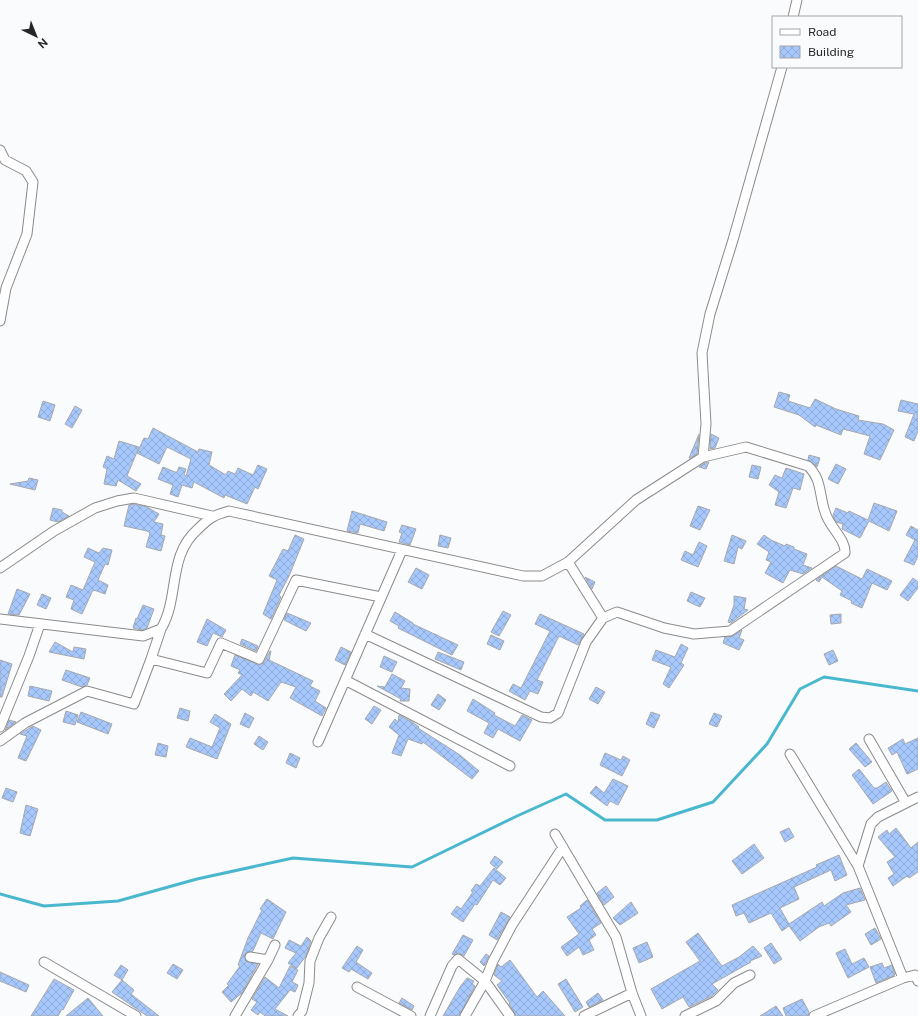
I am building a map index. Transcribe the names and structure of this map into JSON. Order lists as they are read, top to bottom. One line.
{"legend":["Road","Building"],"north":"bottom right"}
